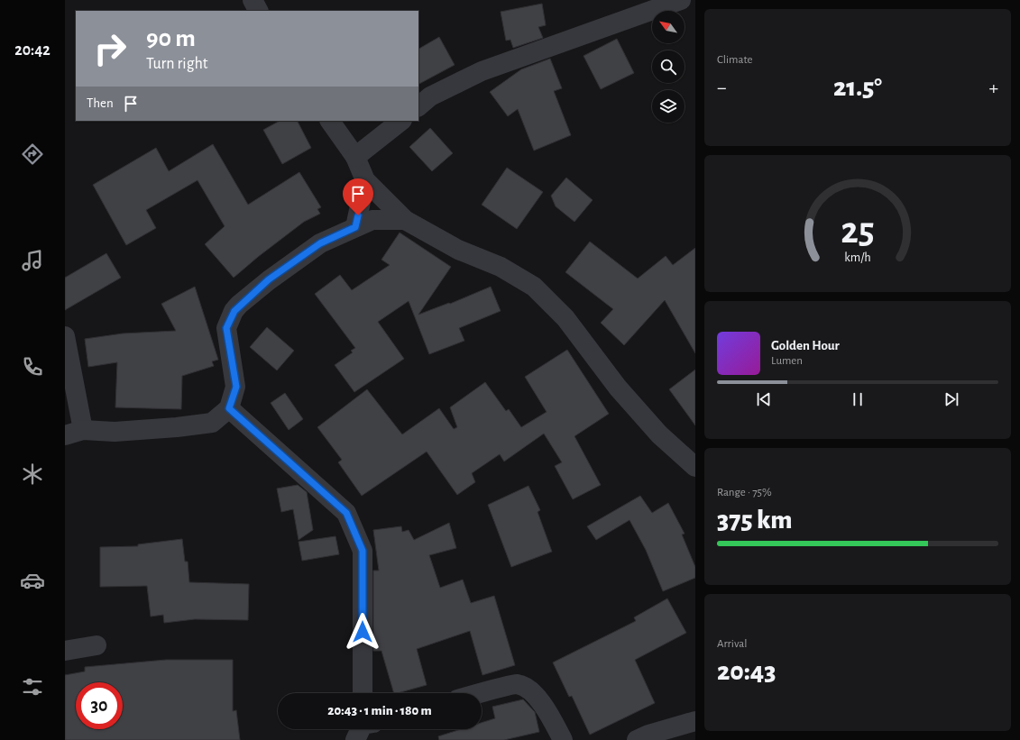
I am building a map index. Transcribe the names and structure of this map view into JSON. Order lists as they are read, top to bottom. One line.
{"north":"top left","page":{"tabs":"20:42","tile":["Climate",["Range · 75%","375 km"],["Arrival","20:43"]],"turn":["90 m","Turn right"],"heat":["−","21.5°","+"],"then":"Then","song":["Golden Hour","Lumen"],"limit":"30","trip":"20:43 · 1 min · 180 m","gauge":["25","km/h"]}}
